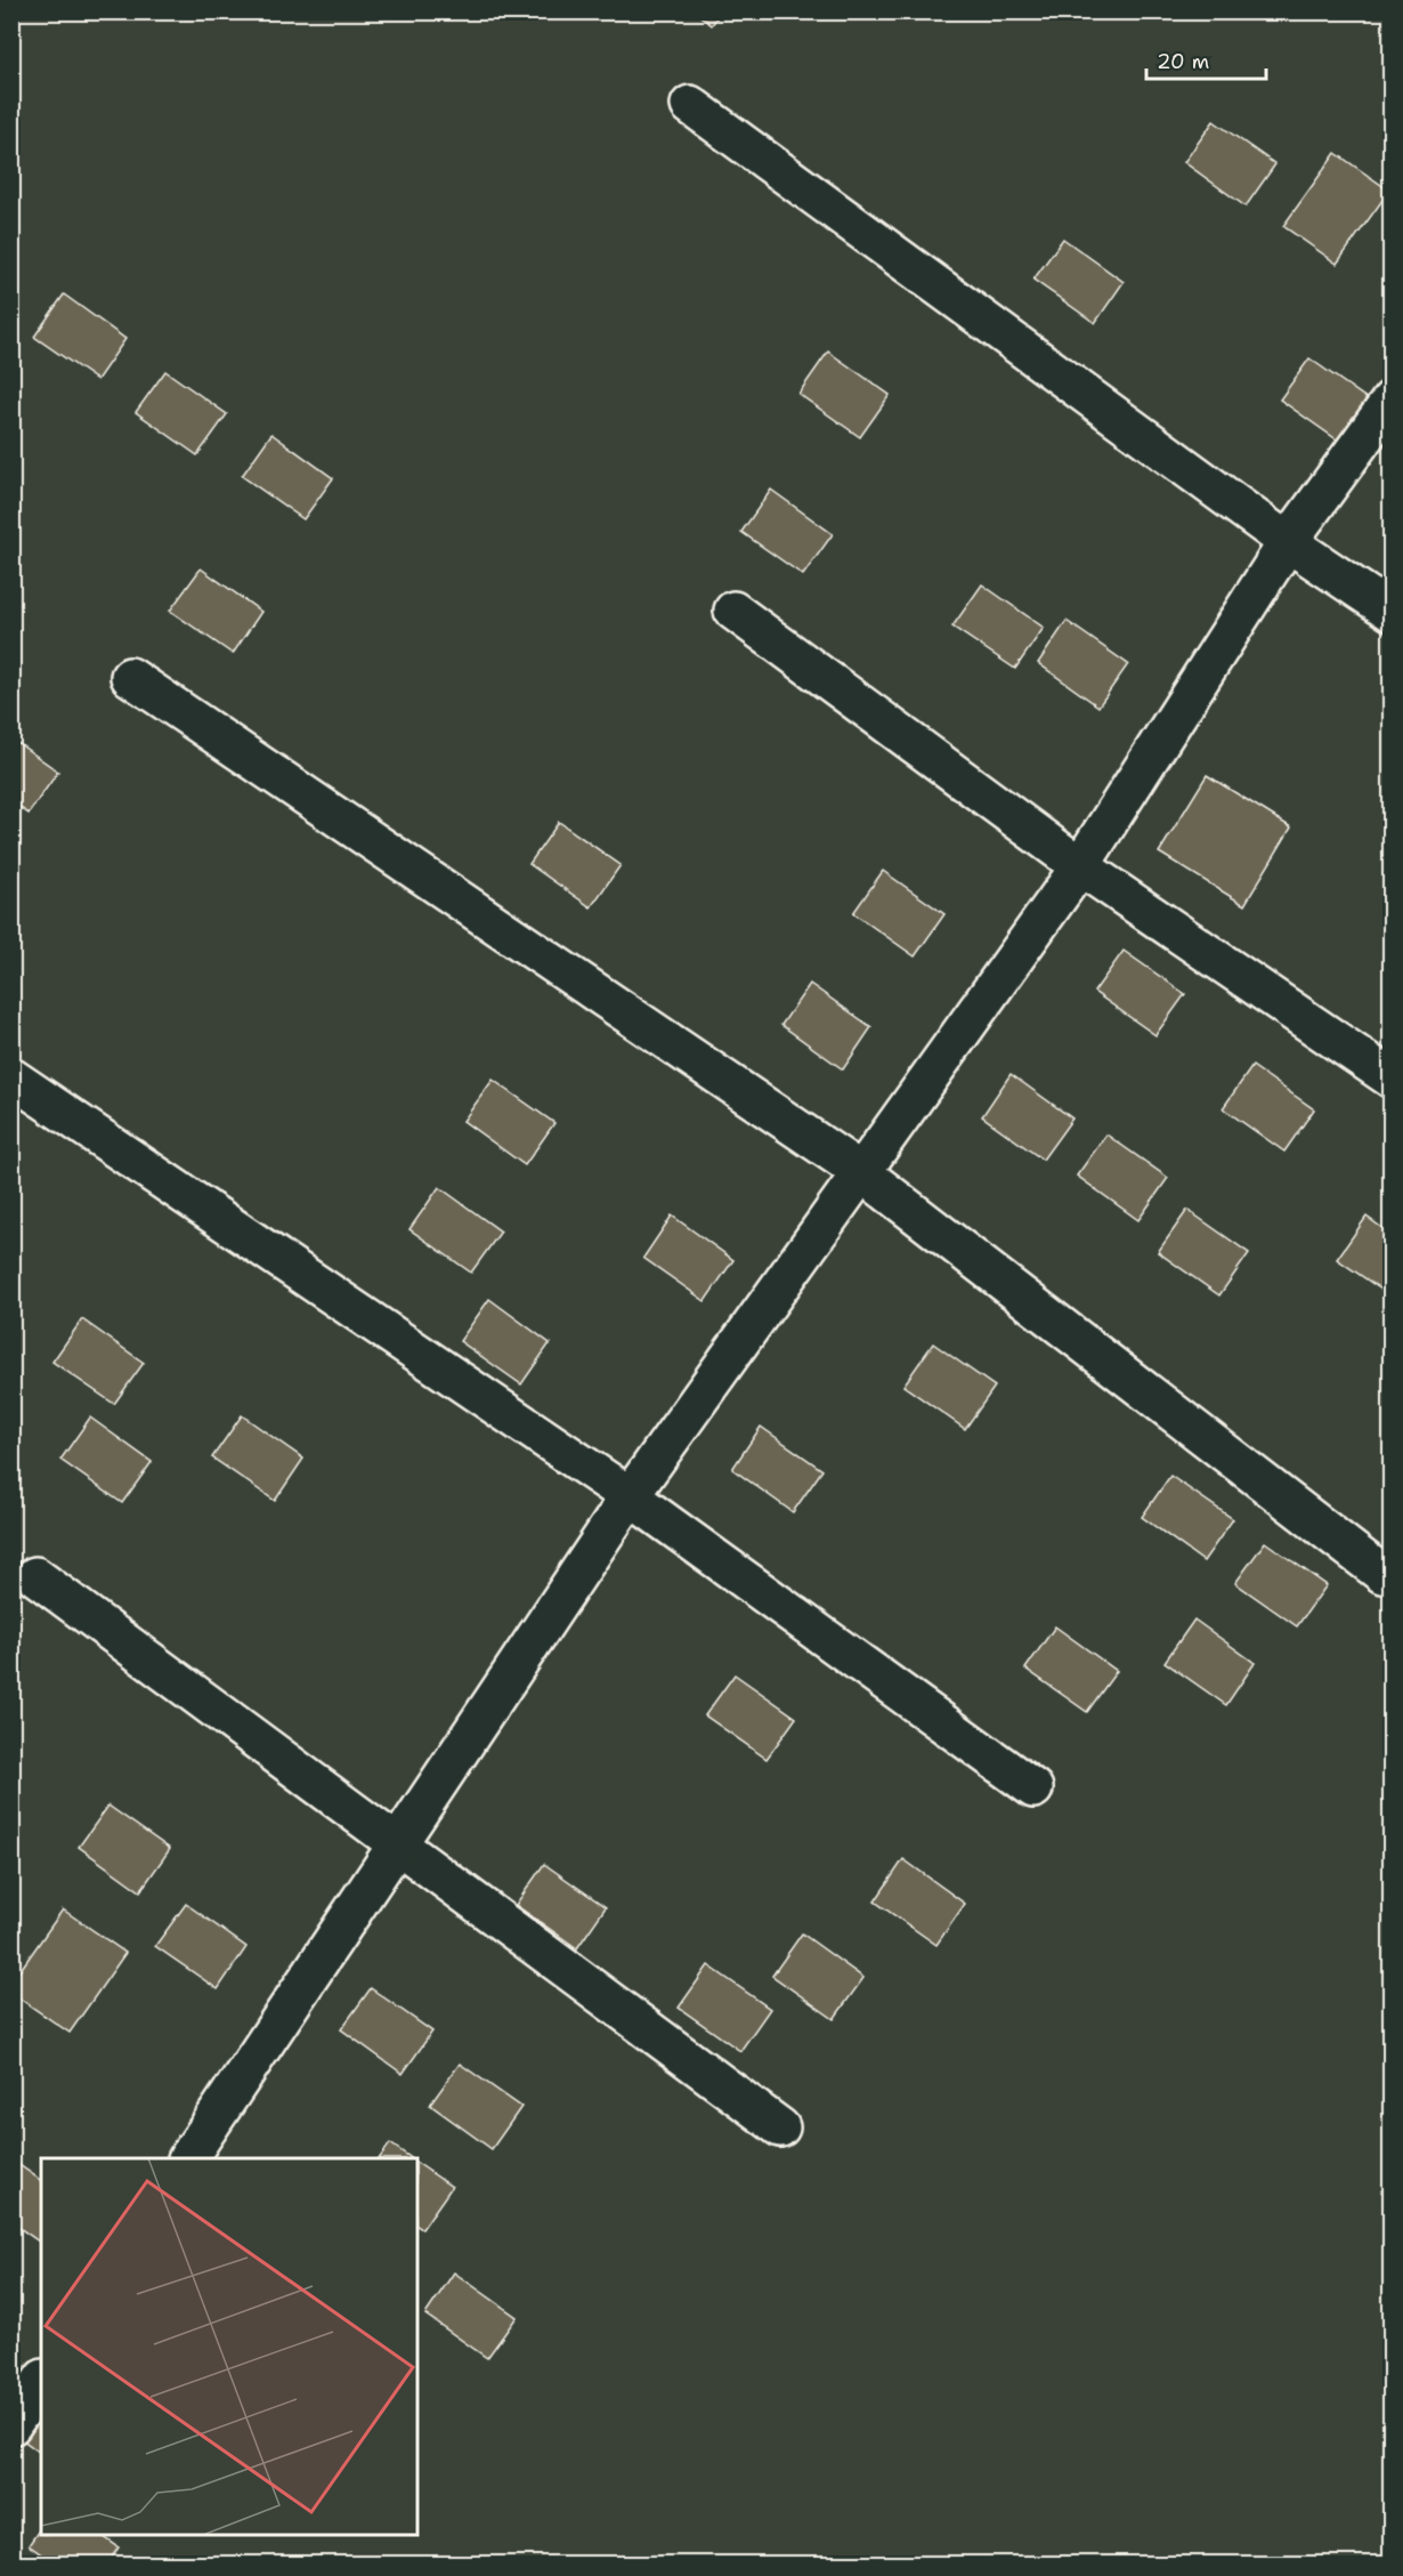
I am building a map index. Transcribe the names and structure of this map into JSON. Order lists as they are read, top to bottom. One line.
{"scale_bar":"20 m"}
